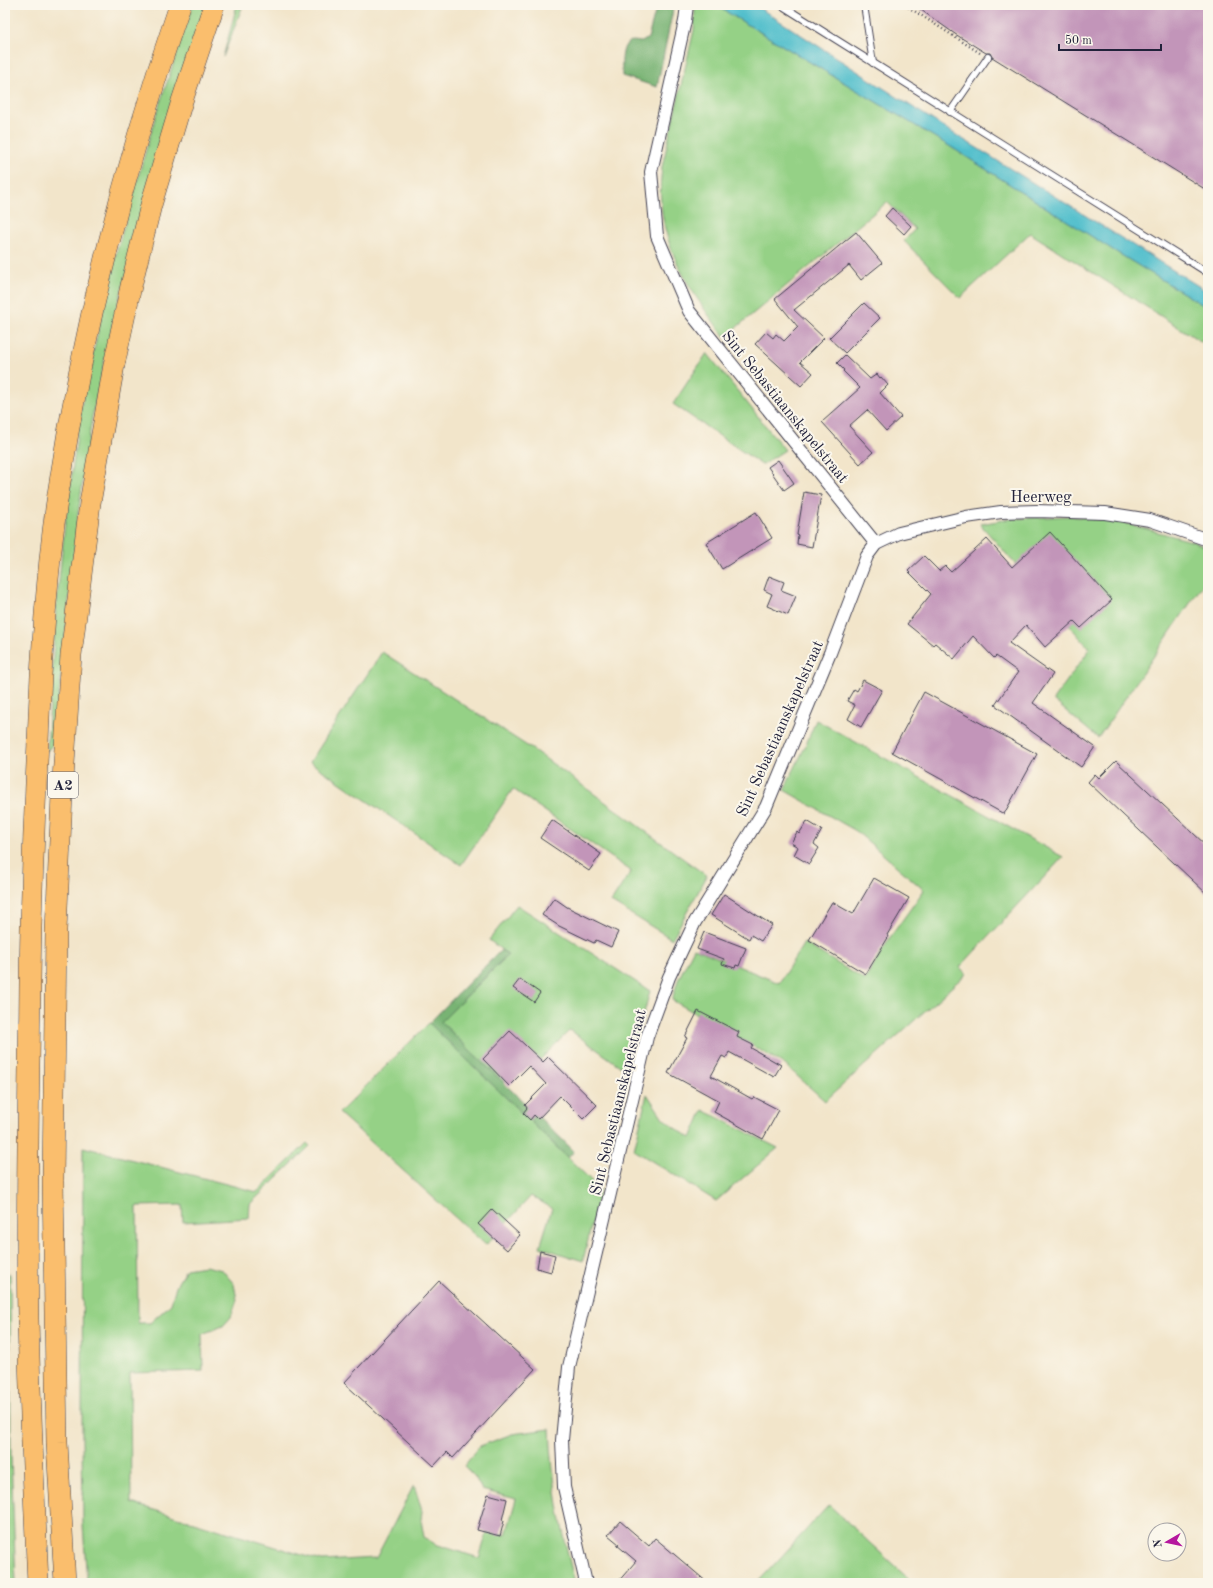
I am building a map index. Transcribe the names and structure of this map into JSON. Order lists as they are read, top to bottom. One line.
{"streets":{"highway":["A2"],"street":["Sint Sebastiaanskapelstraat","Heerweg"]},"crossings":[["Sint Sebastiaanskapelstraat","Heerweg"]],"scale_bar":"50 m","north":"left"}
